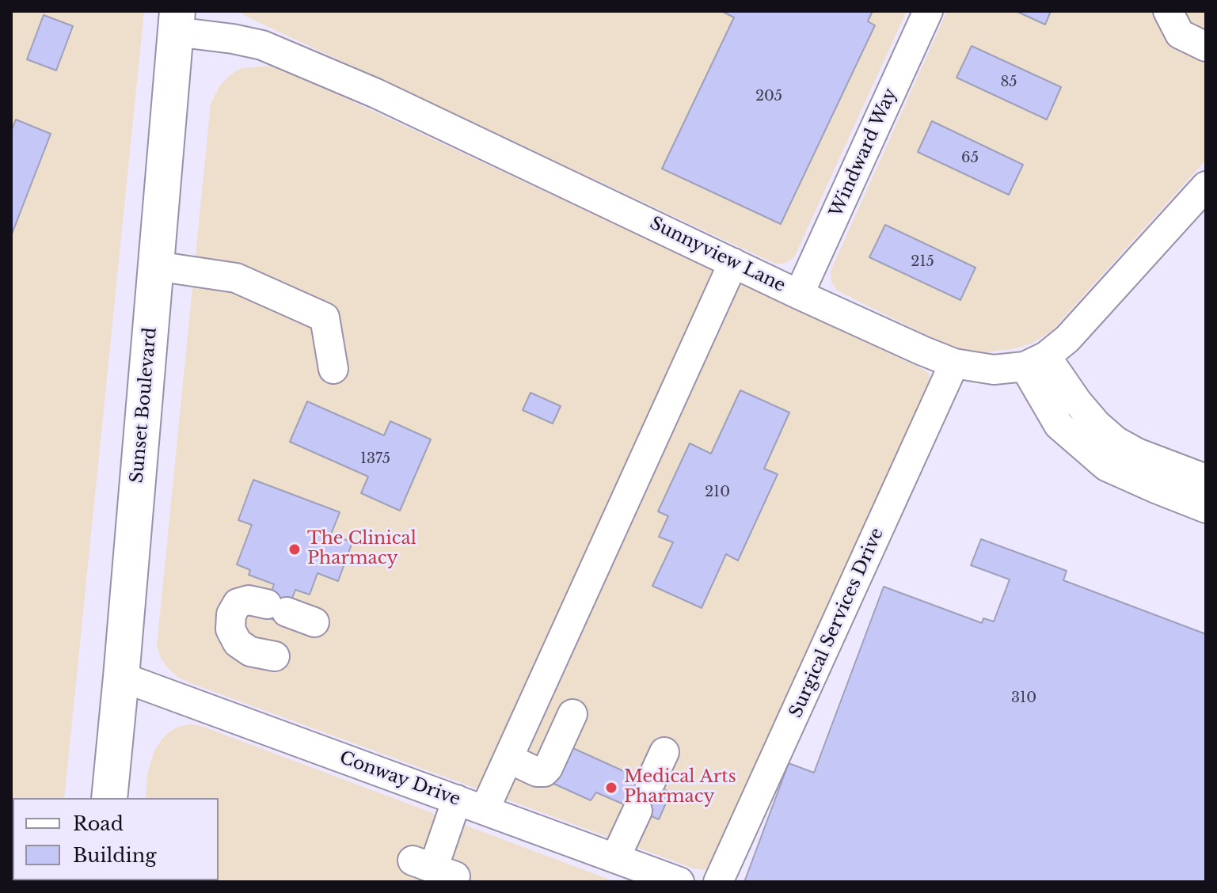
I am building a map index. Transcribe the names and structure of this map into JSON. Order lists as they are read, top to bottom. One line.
{"streets":{"main road":["Sunset Boulevard"],"street":["Windward Way","Sunnyview Lane","Surgical Services Drive","Conway Drive"]},"crossings":[["Windward Way","Sunnyview Lane"],["Sunnyview Lane","Sunset Boulevard"],["Sunnyview Lane","Surgical Services Drive"],["Sunset Boulevard","Conway Drive"]],"places":["The Clinical Pharmacy","Medical Arts Pharmacy"],"house_numbers":["85","205","65","215","1375","210","310"],"legend":["Road","Building"]}
